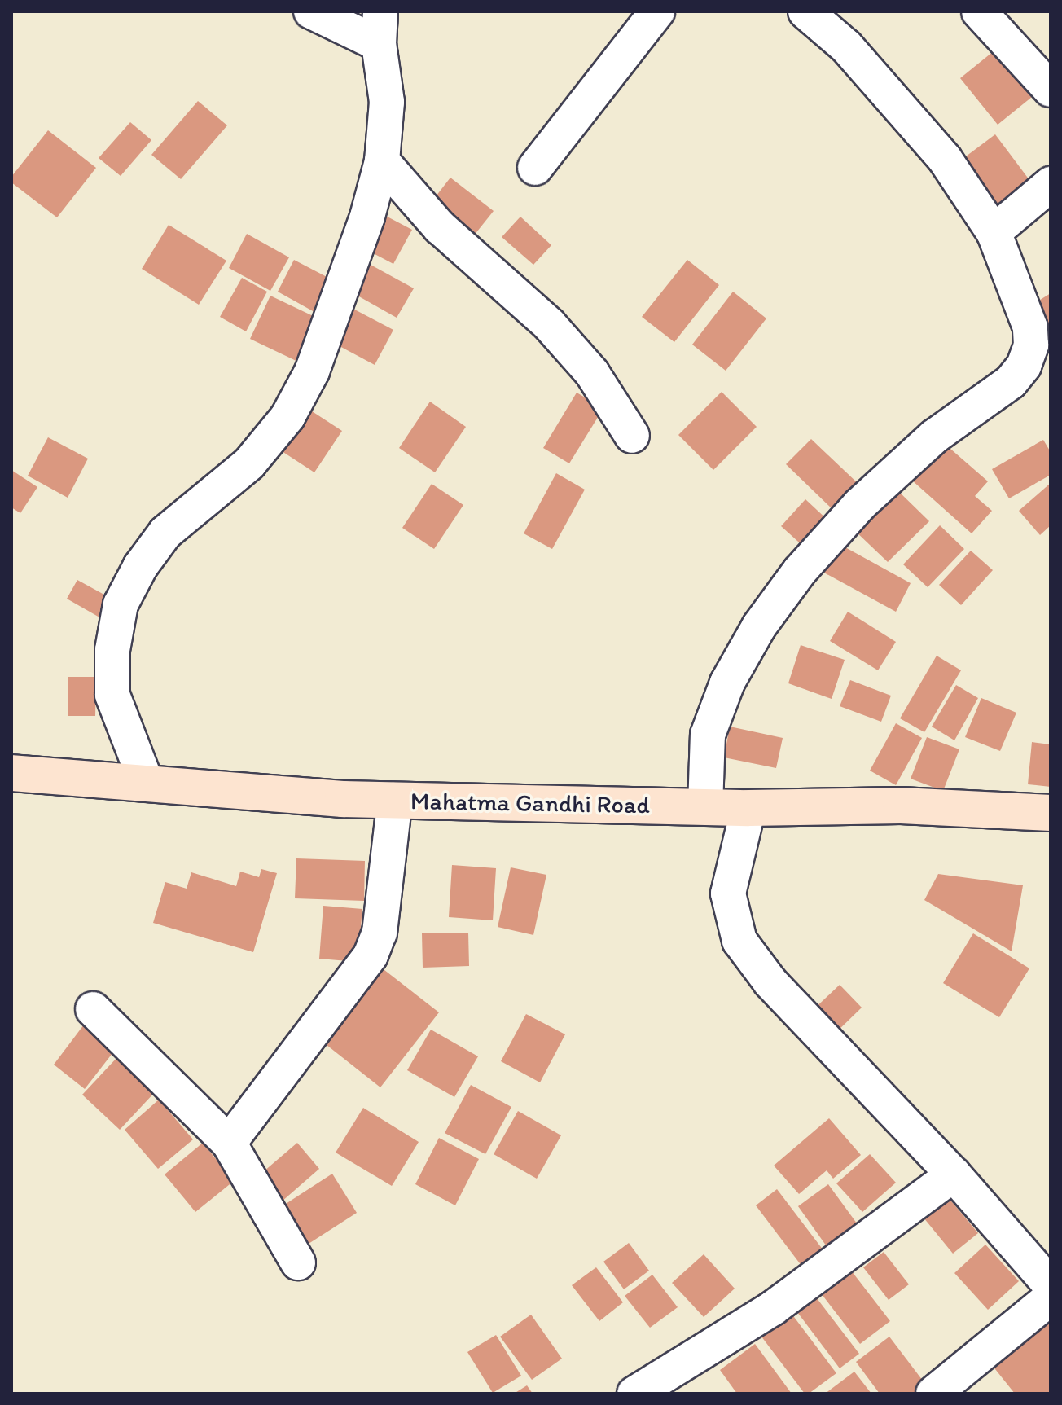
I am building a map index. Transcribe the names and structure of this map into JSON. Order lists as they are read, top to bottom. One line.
{"streets":{"main road":["Mahatma Gandhi Road"]}}
